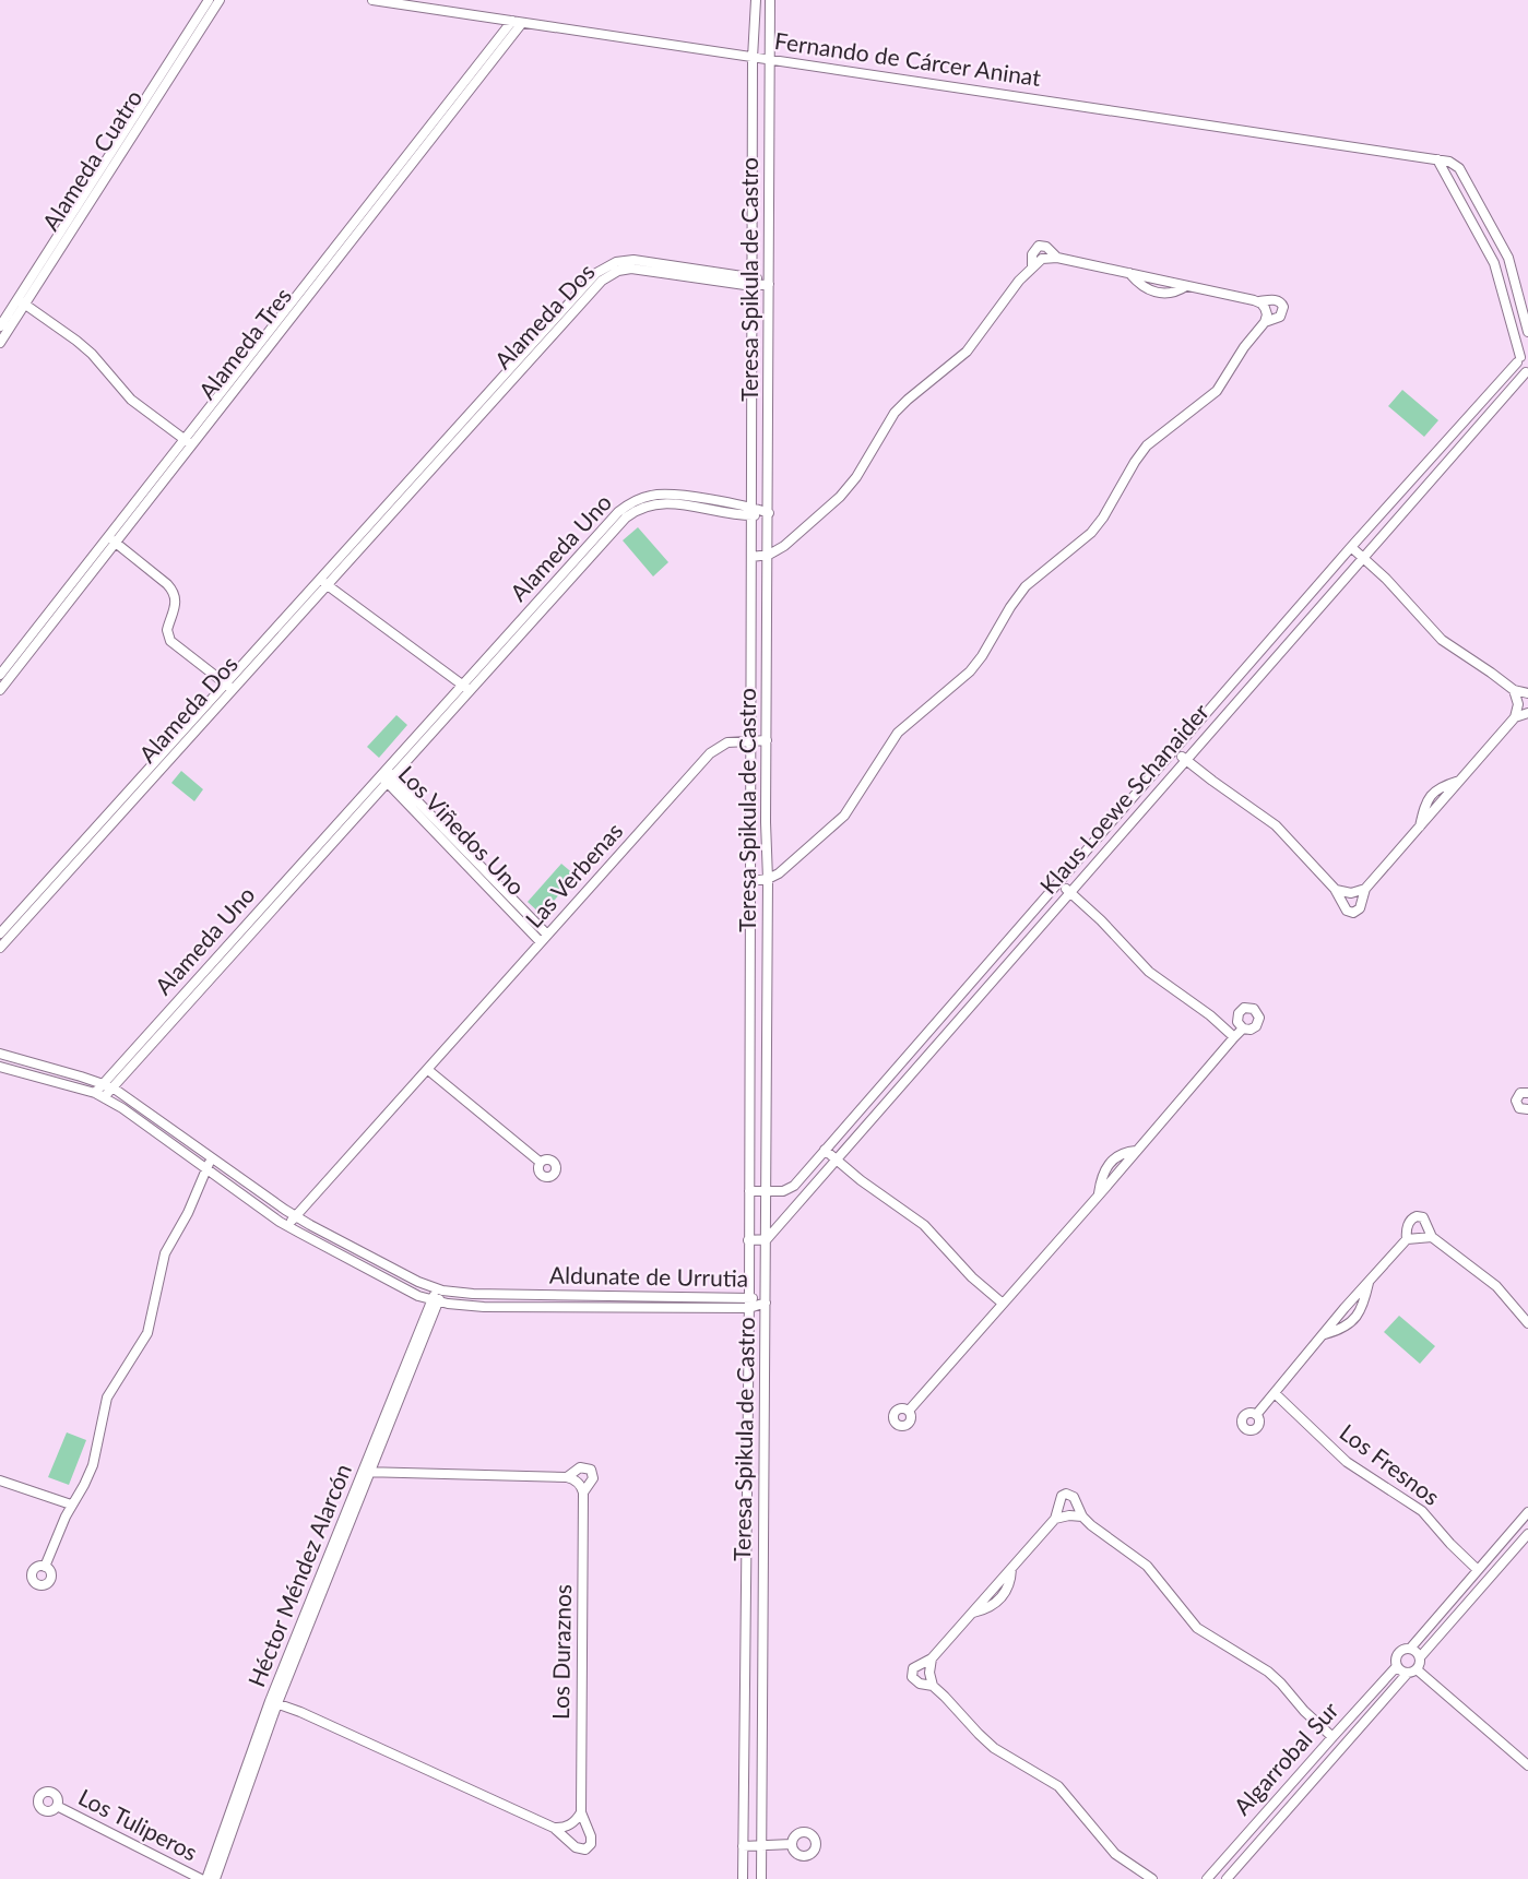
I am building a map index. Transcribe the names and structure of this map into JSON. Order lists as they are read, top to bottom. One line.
{"streets":{"street":["Fernando de Cárcer Aninat","Alameda Cuatro","Teresa Spikula de Castro","Alameda Dos","Alameda Tres","Alameda Uno","Klaus Loewe Schanaider","Los Viñedos Uno","Las Verbenas","Aldunate de Urrutia","Los Fresnos","Héctor Méndez Alarcón","Los Duraznos","Algarrobal Sur","Los Tuliperos"]},"crossings":[["Fernando de Cárcer Aninat","Teresa Spikula de Castro"],["Fernando de Cárcer Aninat","Alameda Tres"],["Teresa Spikula de Castro","Alameda Dos"],["Teresa Spikula de Castro","Alameda Uno"],["Teresa Spikula de Castro","Klaus Loewe Schanaider"],["Teresa Spikula de Castro","Las Verbenas"],["Teresa Spikula de Castro","Aldunate de Urrutia"],["Alameda Uno","Los Viñedos Uno"],["Alameda Uno","Aldunate de Urrutia"],["Los Viñedos Uno","Las Verbenas"],["Las Verbenas","Aldunate de Urrutia"],["Aldunate de Urrutia","Héctor Méndez Alarcón"],["Héctor Méndez Alarcón","Los Duraznos"]]}
